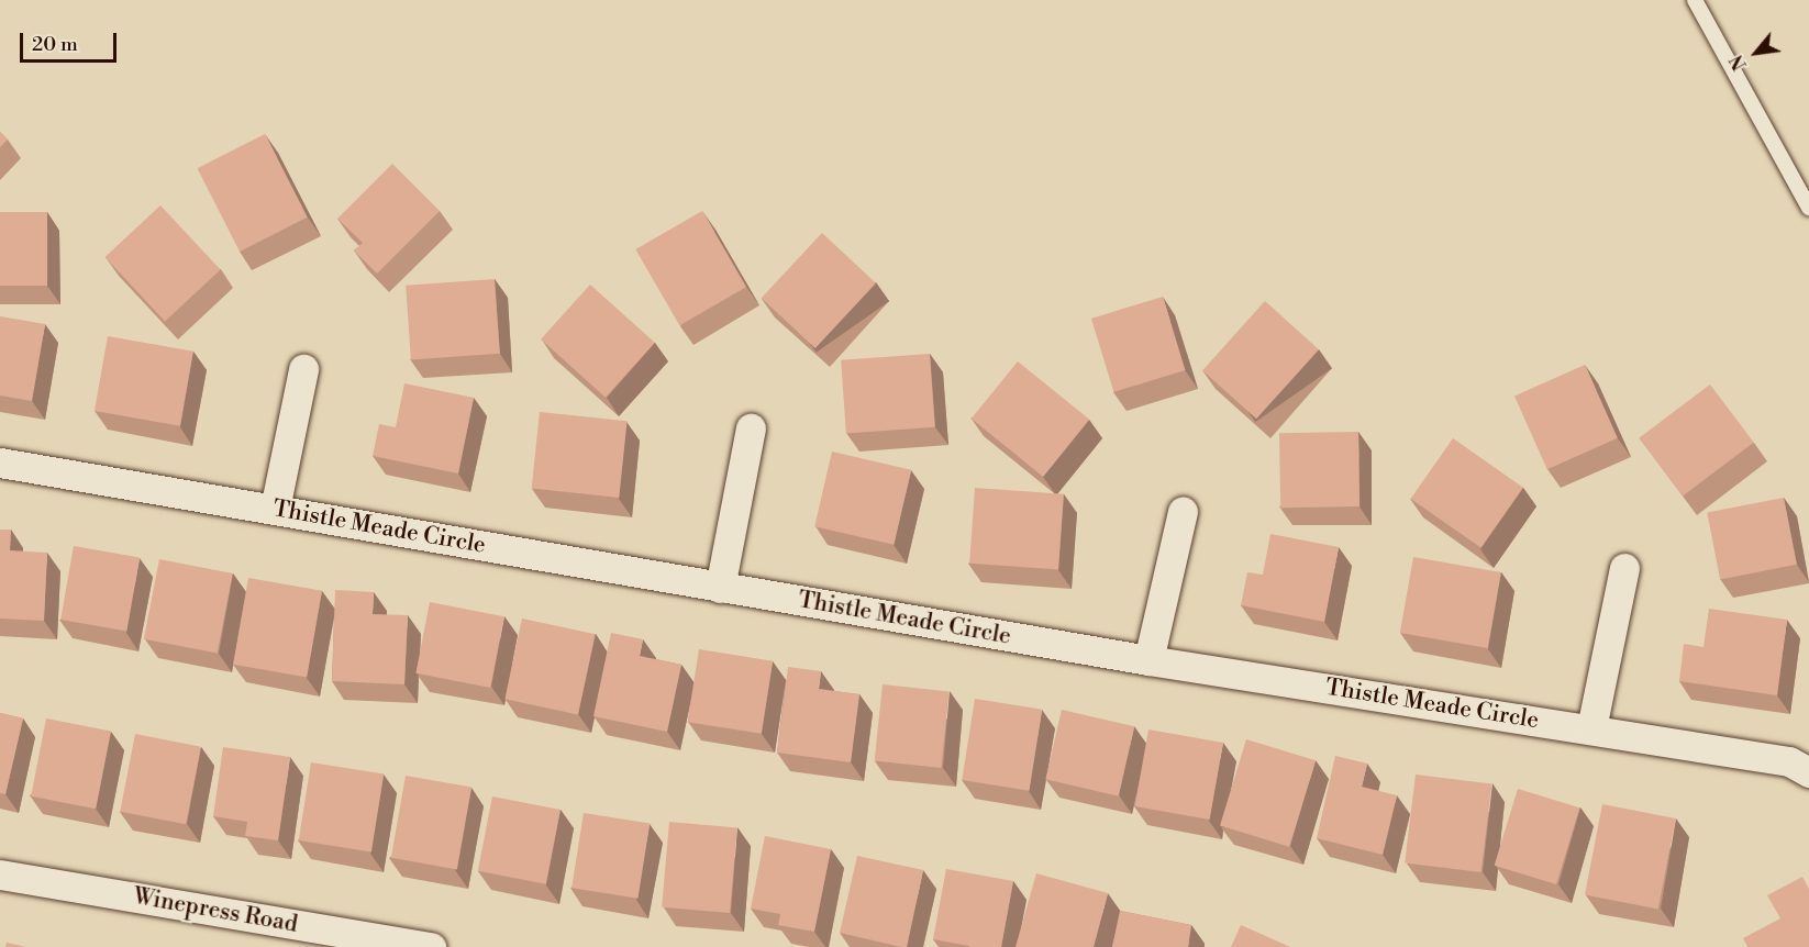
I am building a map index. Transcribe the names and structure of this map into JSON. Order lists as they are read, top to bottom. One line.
{"streets":{"street":["Thistle Meade Circle","Winepress Road"]},"scale_bar":"20 m","north":"bottom left"}
